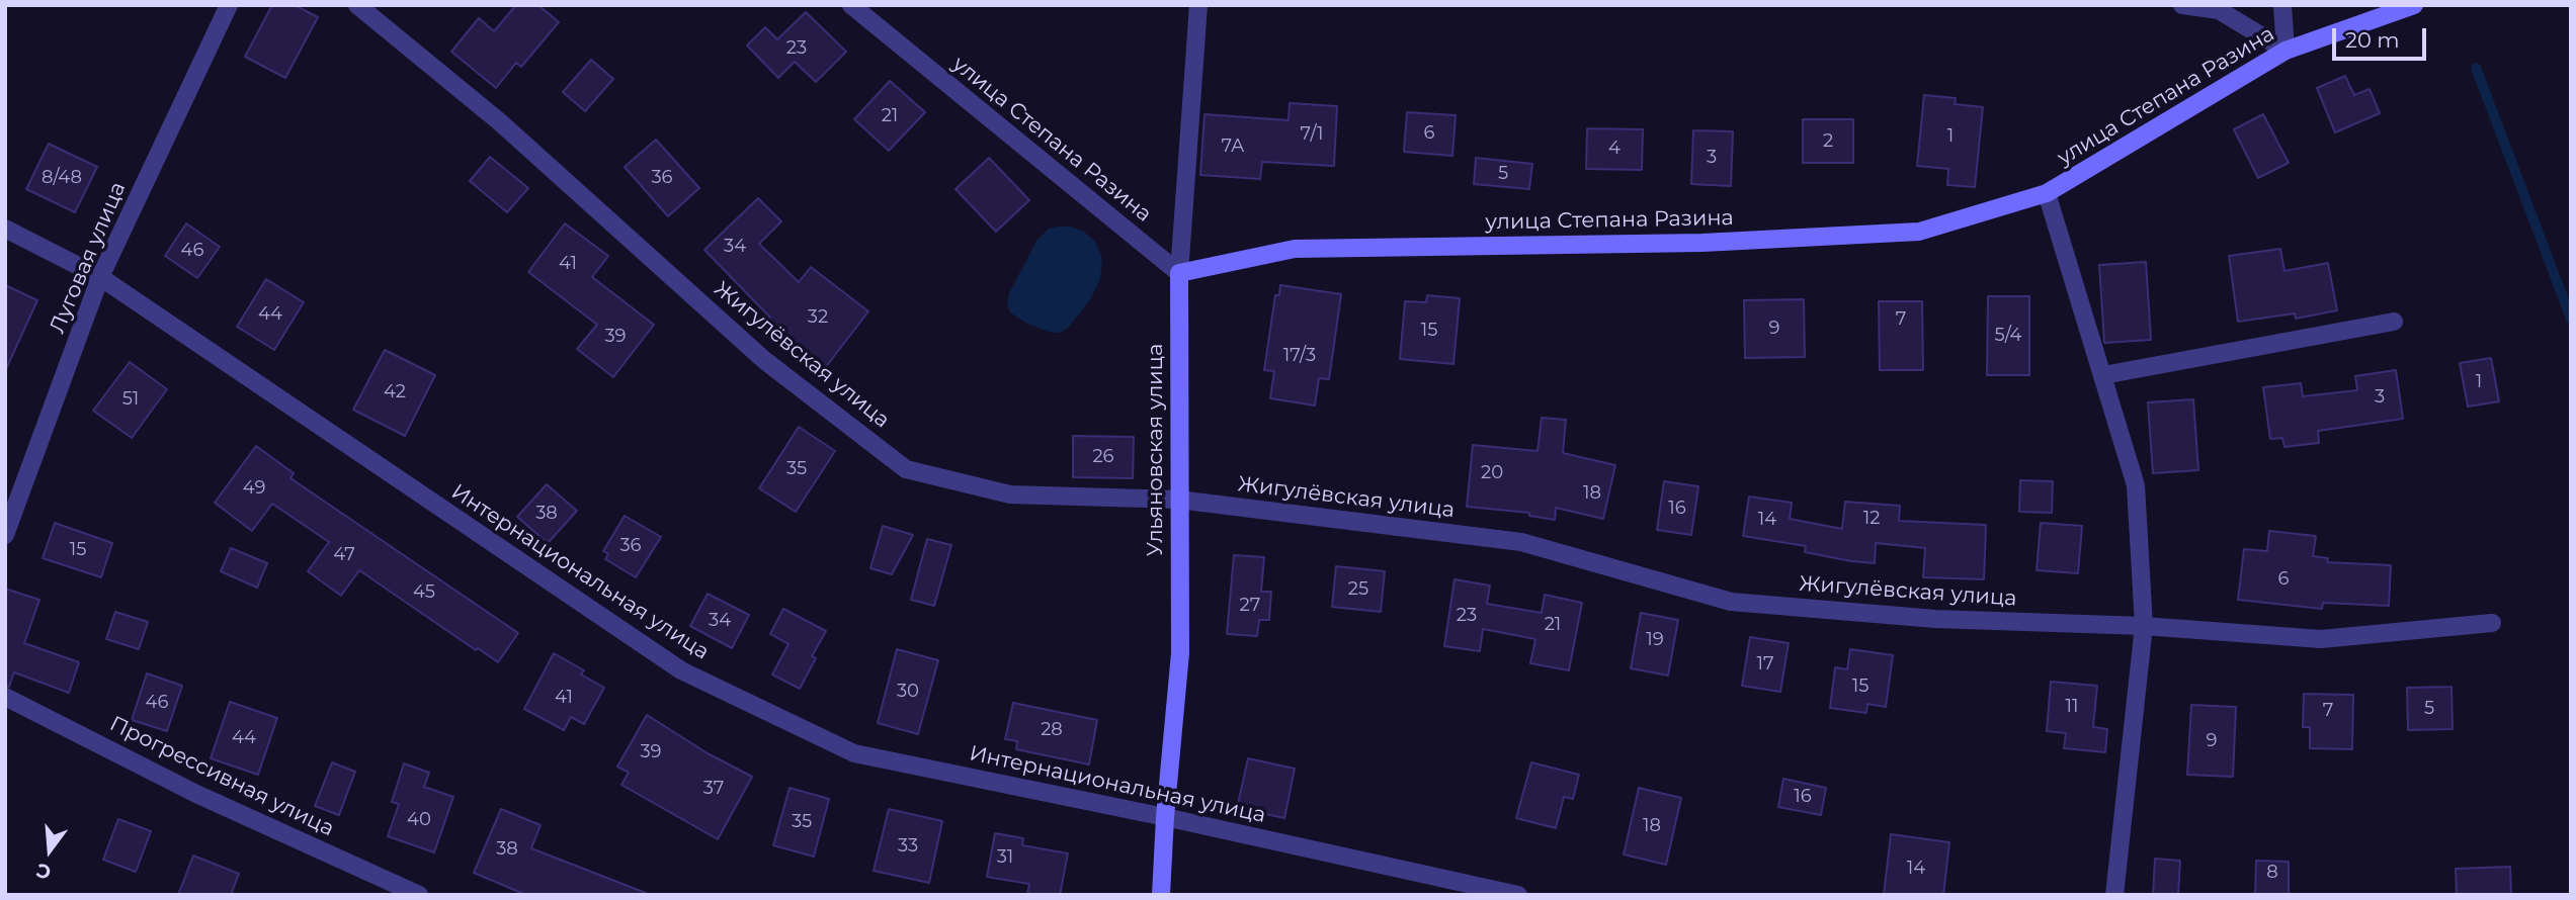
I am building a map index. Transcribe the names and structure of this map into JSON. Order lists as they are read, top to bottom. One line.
{"streets":{"street":["улица Степана Разина","Луговая улица","Жигулёвская улица","Ульяновская улица","Интернациональная улица","Прогрессивная улица"]},"crossings":[["улица Степана Разина","Ульяновская улица"],["Луговая улица","Интернациональная улица"],["Жигулёвская улица","Ульяновская улица"],["Ульяновская улица","Интернациональная улица"]],"house_numbers":["23","21","6","7/1","1","2","7А","4","3","5","8/48","36","34","46","41","44","32","7","9","15","5/4","39","17/3","1","42","3","51","26","35","20","49","18","16","38","12","14","36","15","47","6","25","45","27","23","34","21","19","17","15","30","41","46","11","5","7","28","44","9","39","37","16","40","35","18","33","38","31","14","8"],"scale_bar":"20 m","north":"bottom"}
